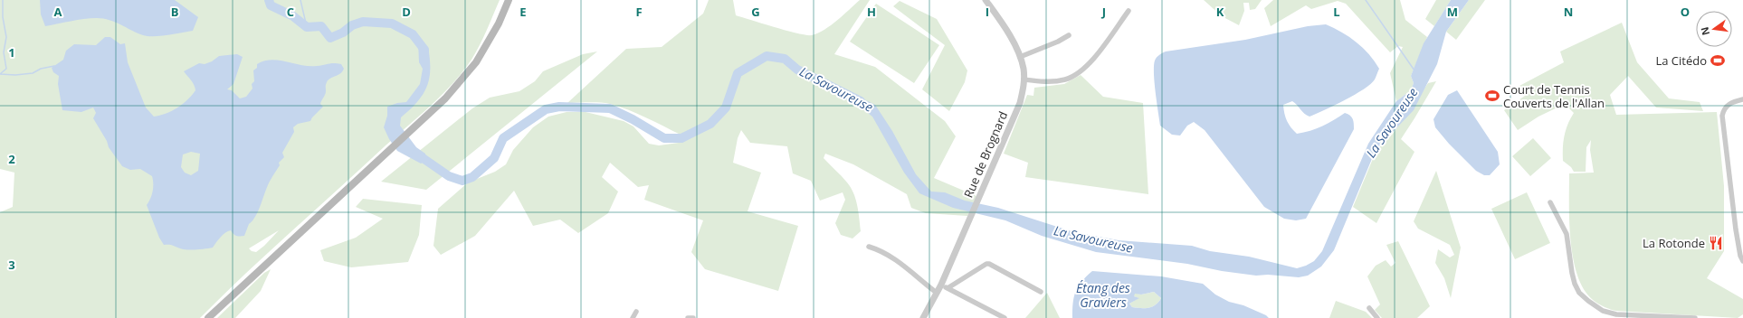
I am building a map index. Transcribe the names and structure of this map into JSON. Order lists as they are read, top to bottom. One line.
{"streets":{"street":["Rue de Brognard"]},"water":["La Savoureuse","Étang des Graviers"],"places":{"sports":["La Citédo","Court de Tennis Couverts de l'Allan"],"restaurant":["La Rotonde"]},"north":"left","grid":{"columns":["A","B","C","D","E","F","G","H","I","J","K","L","M","N","O"],"rows":["1","2","3"]}}
